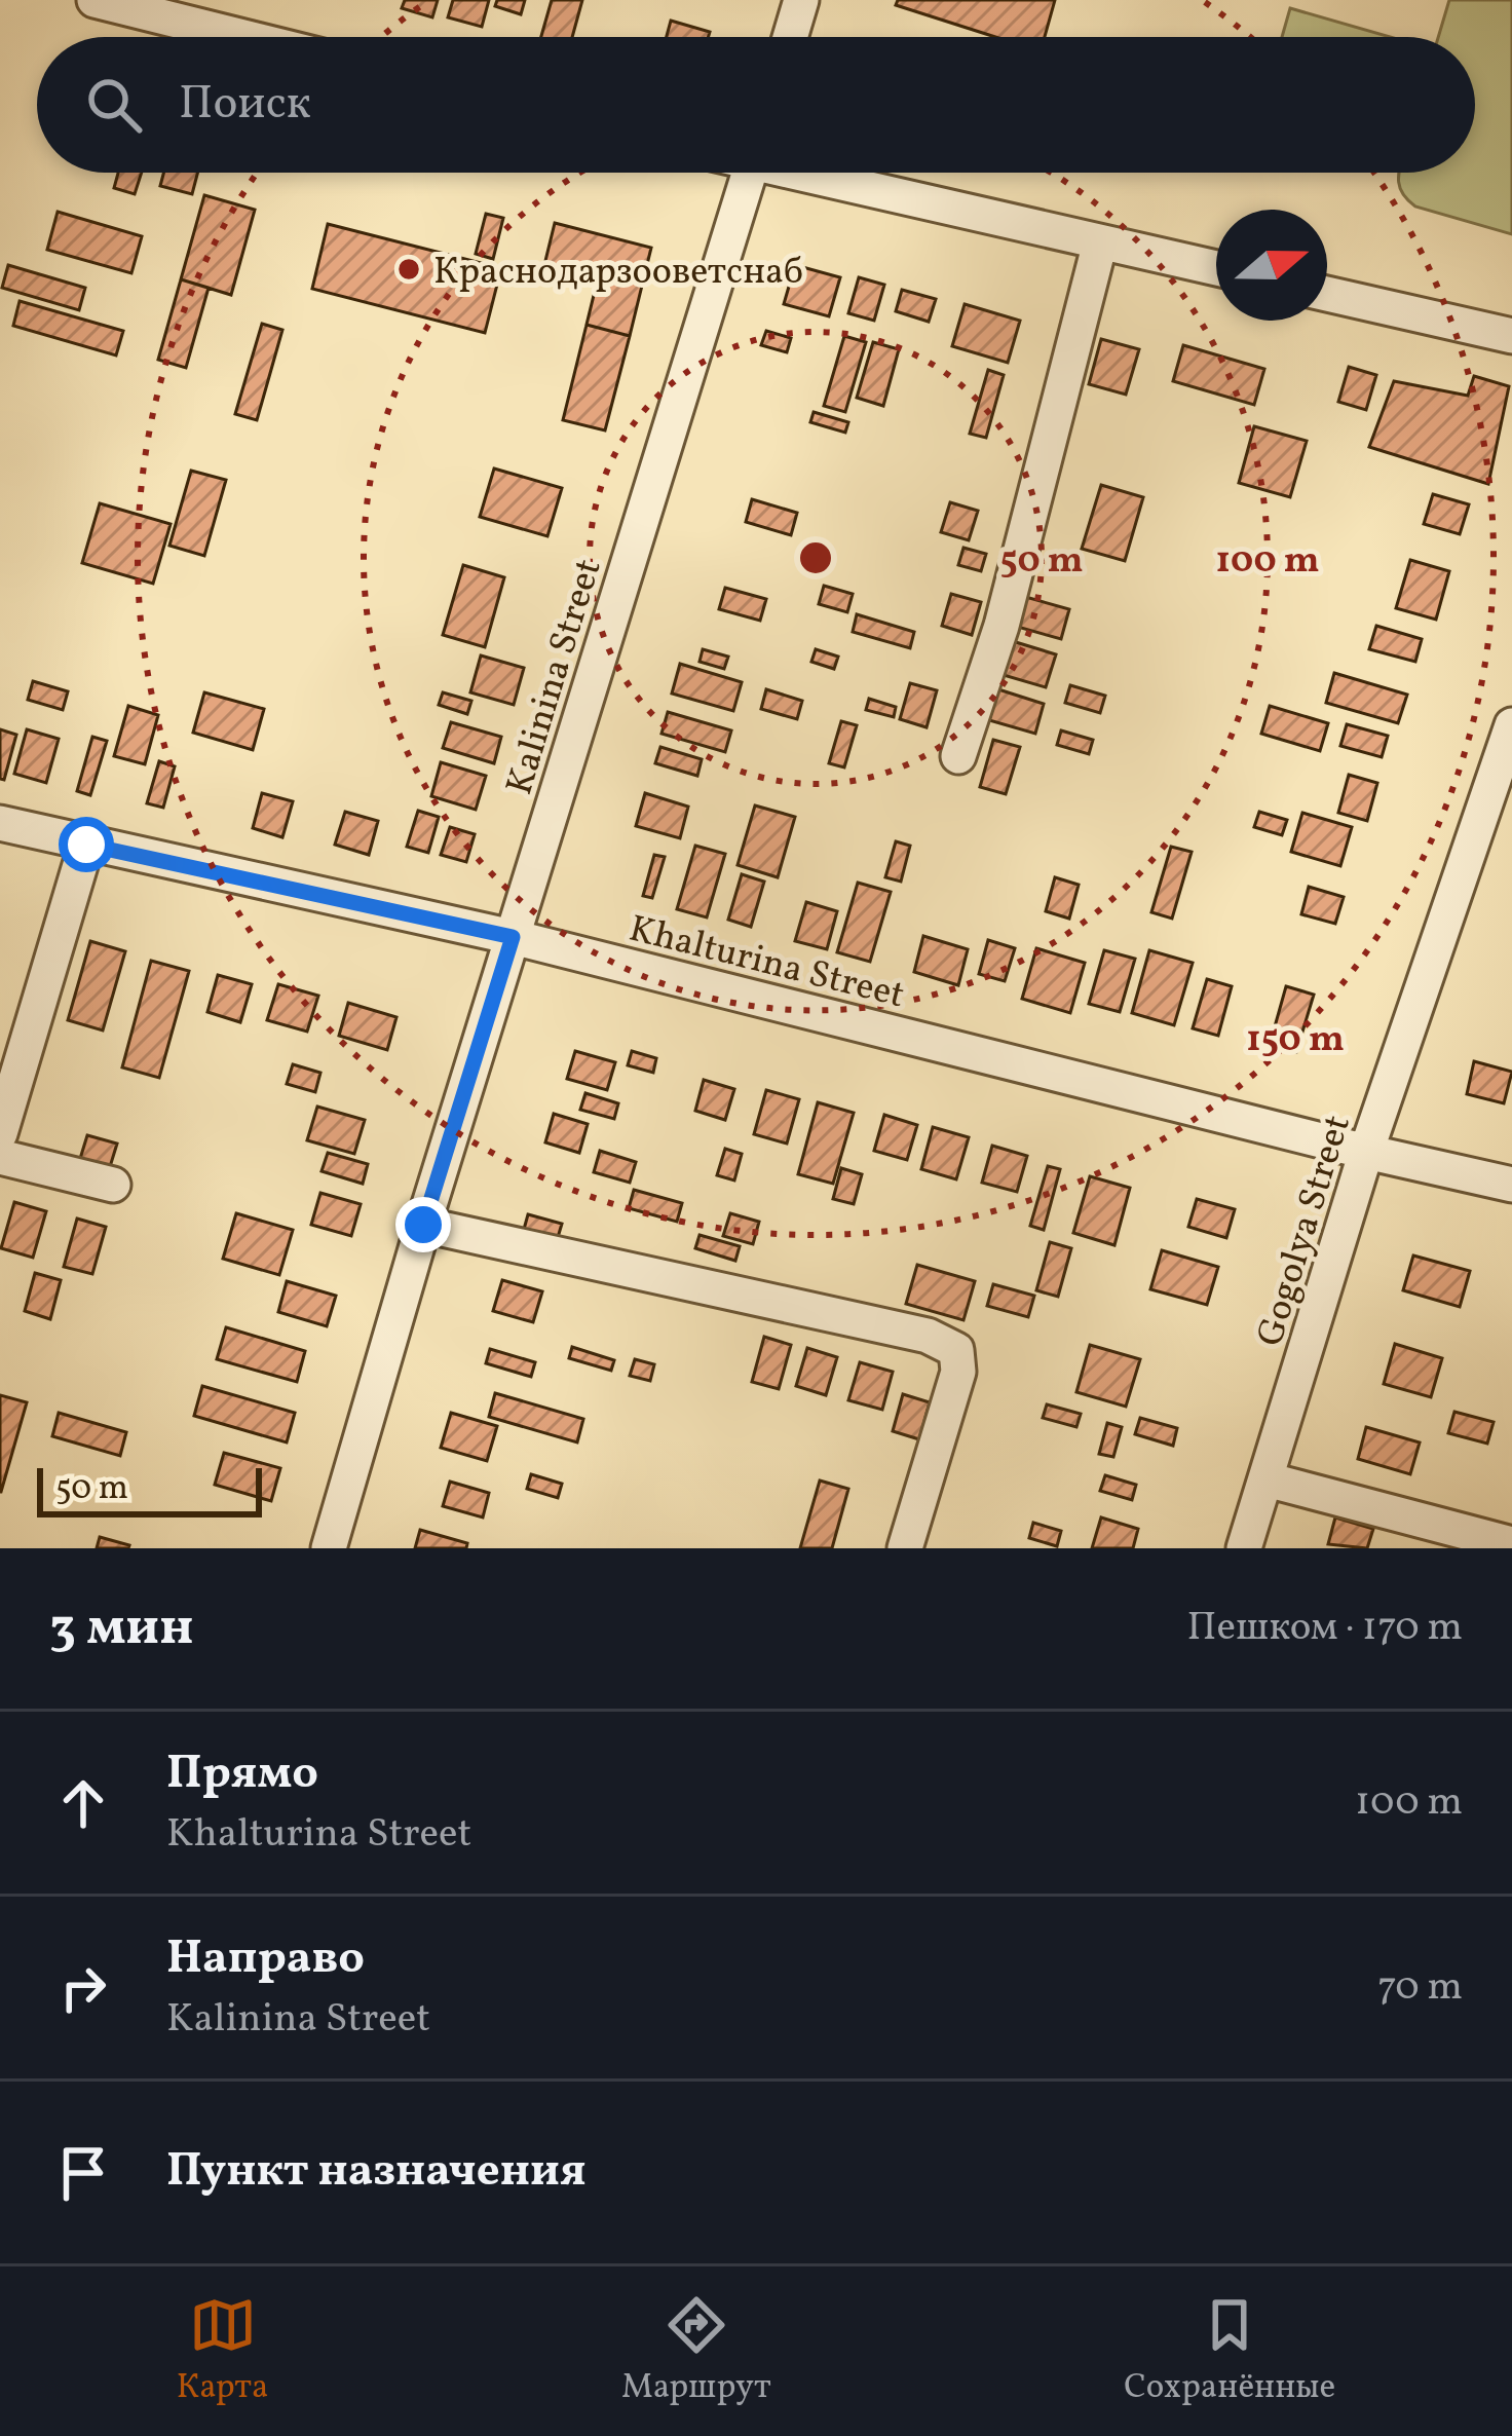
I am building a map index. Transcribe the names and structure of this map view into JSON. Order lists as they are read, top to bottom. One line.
{"streets":{"street":["Kalinina Street","Khalturina Street","Gogolya Street"]},"crossings":[["Kalinina Street","Khalturina Street"],["Khalturina Street","Gogolya Street"]],"places":["Краснодарзооветснаб"],"scale_bar":"50 m","north":"right","page":{"search":"Поиск","scale":"50 m","heading":["3 мин","Пешком · 170 m"],"list":[["Прямо","Khalturina Street","100 m"],["Направо","Kalinina Street","70 m"],"Пункт назначения"],"nav":["Карта","Маршрут","Сохранённые"]},"rings":["50 m","100 m","150 m"]}
